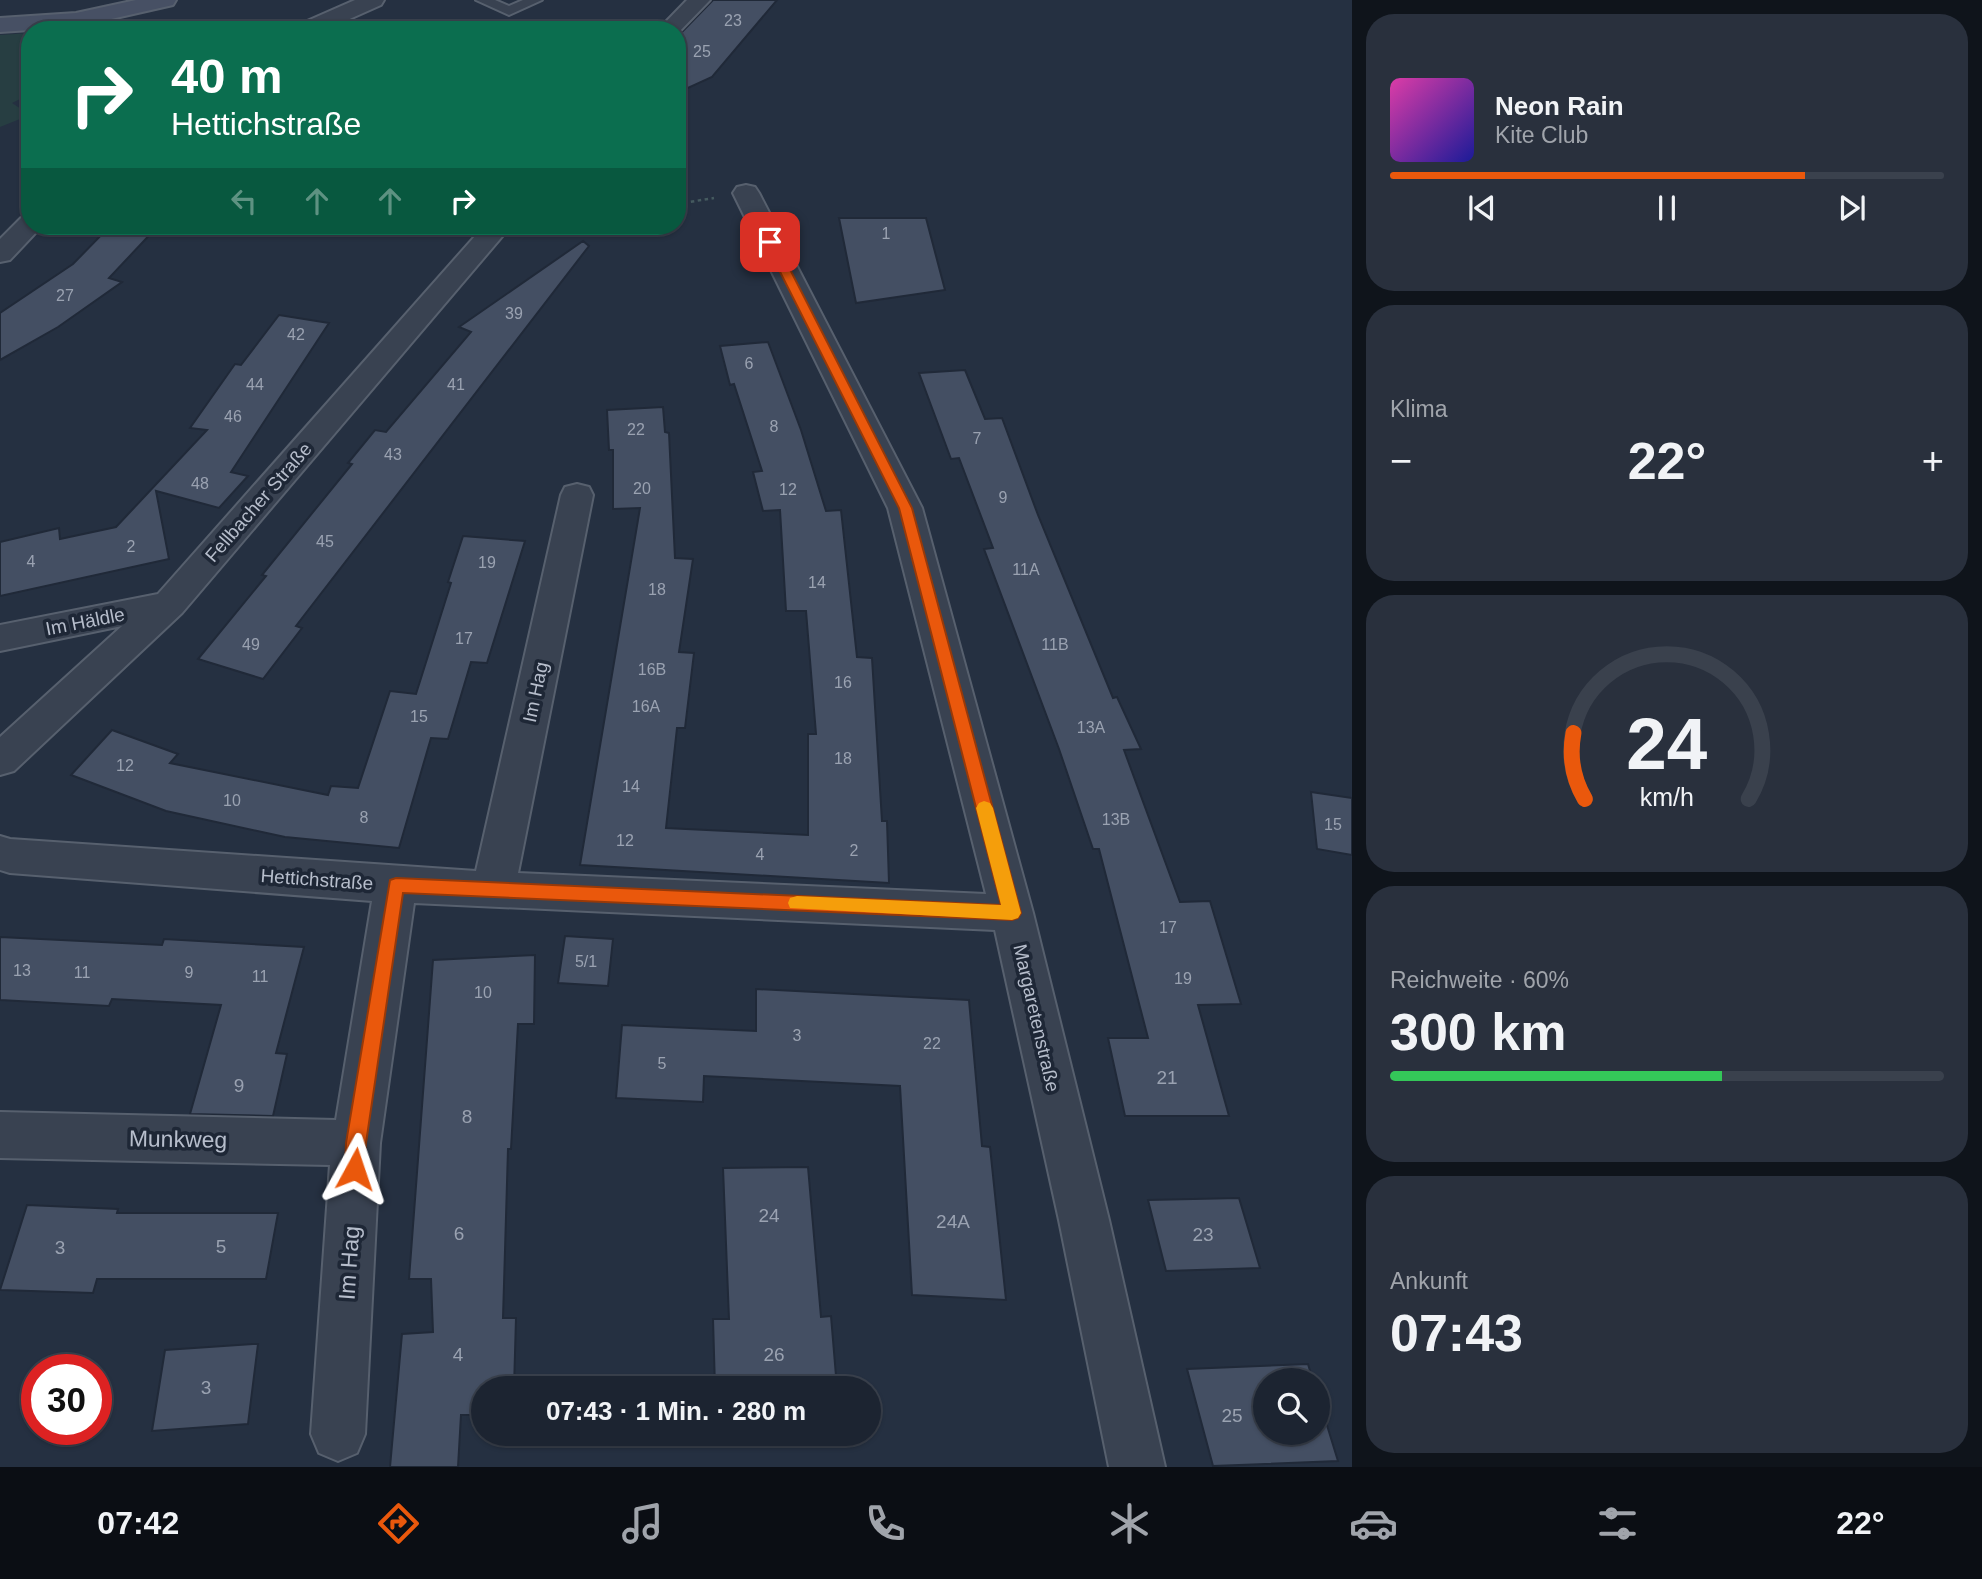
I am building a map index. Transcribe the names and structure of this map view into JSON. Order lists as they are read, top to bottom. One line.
{"streets":{"street":["Fellbacher Straße","Im Häldle","Im Hag","Hettichstraße","Margaretenstraße","Munkweg"]},"crossings":[["Fellbacher Straße","Im Häldle"],["Im Hag","Hettichstraße"],["Im Hag","Munkweg"],["Hettichstraße","Margaretenstraße"]],"house_numbers":["23","25","1","27","39","42","6","44","41","46","8","22","7","43","48","20","12","9","45","2","4","19","11A","14","18","17","49","11B","16B","16","16A","15","13A","18","12","14","10","8","13B","15","12","2","4","17","5/1","13","11","9","11","19","10","3","22","5","21","9","8","24","24A","6","23","5","3","4","26","3","25"],"page":{"turn":["40 m","Hettichstraße"],"song":["Neon Rain","Kite Club"],"tile":["Klima",["Reichweite · 60%","300 km"],["Ankunft","07:43"]],"heat":["−","22°","+"],"limit":"30","trip":"07:43 · 1 Min. · 280 m","tabs":["07:42","22°"],"gauge":["24","km/h"]}}
